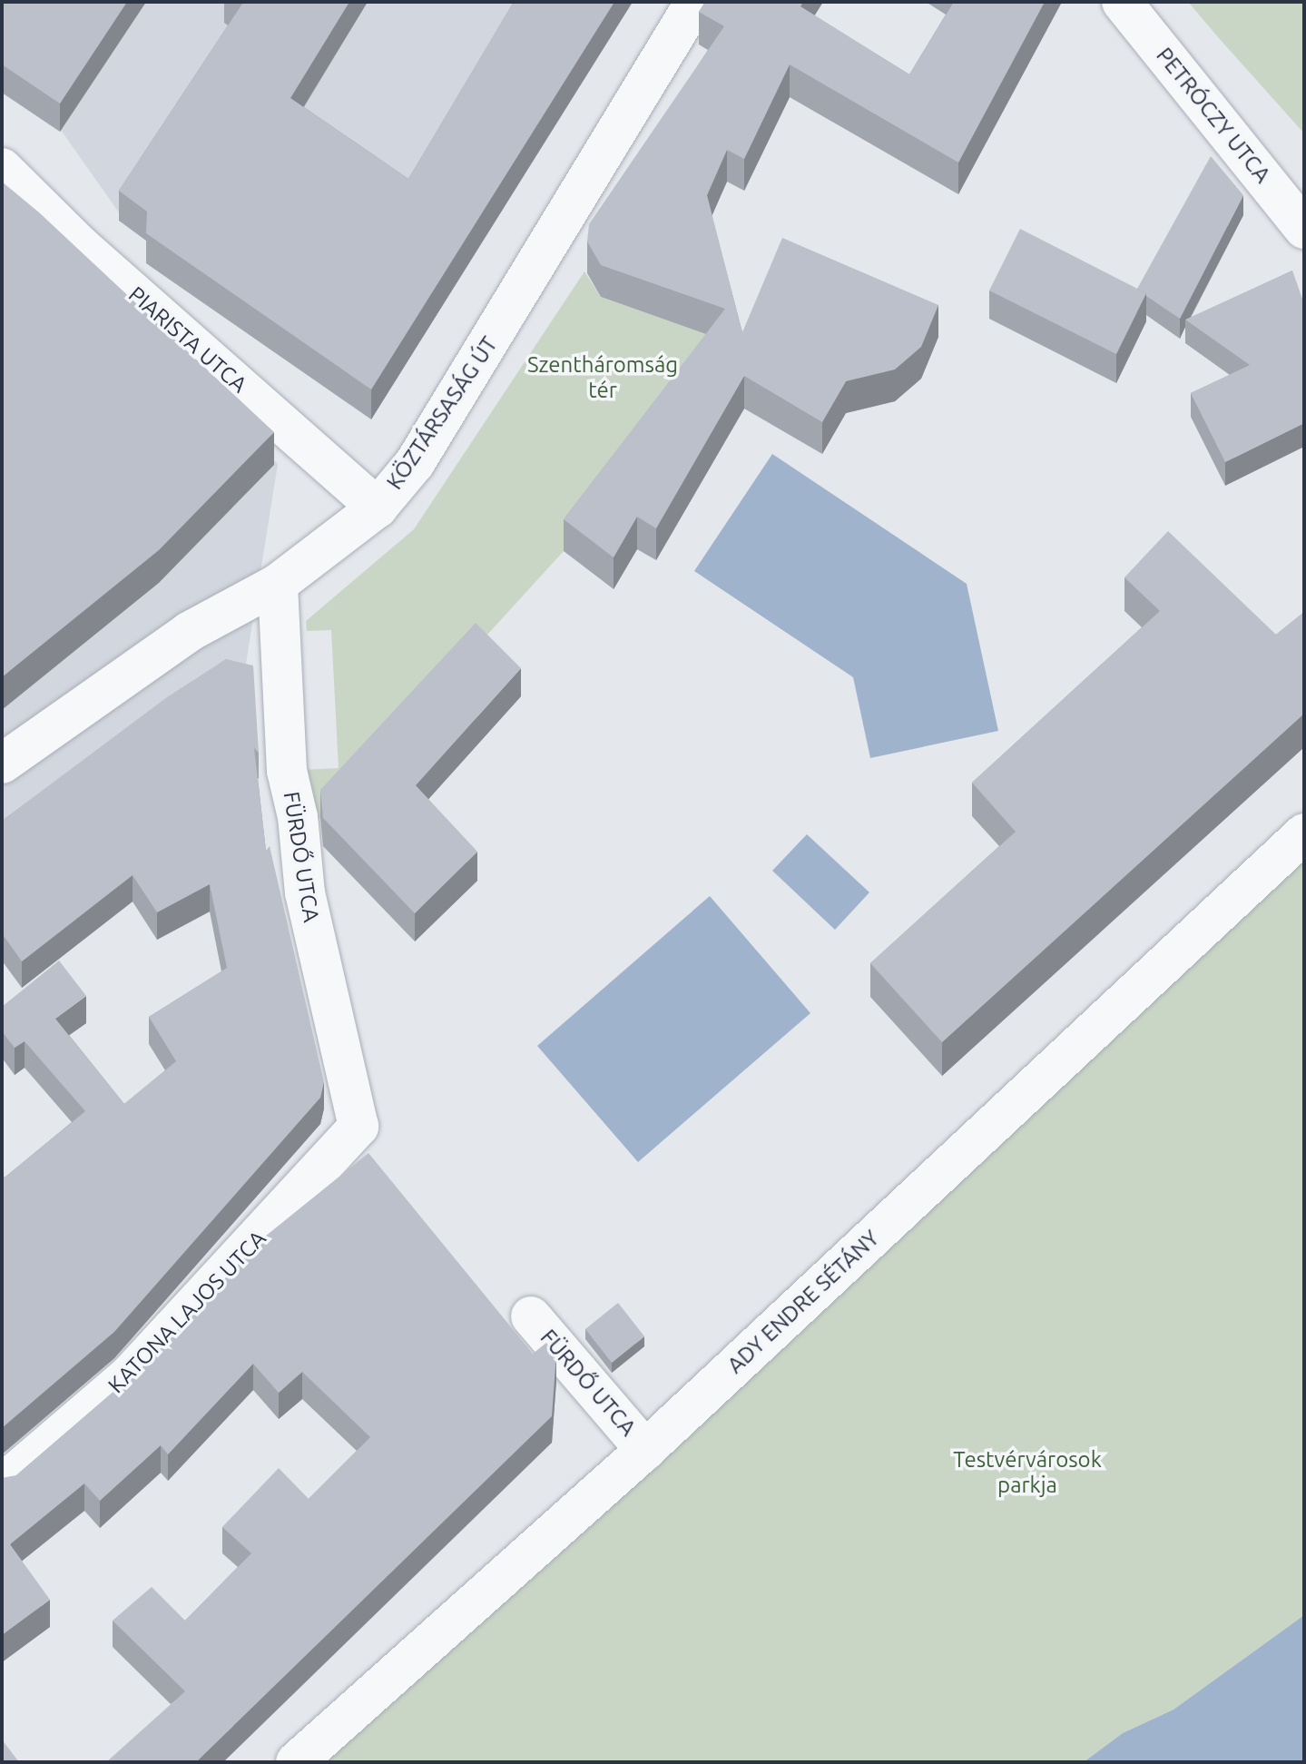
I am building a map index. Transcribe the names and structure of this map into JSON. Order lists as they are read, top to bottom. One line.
{"streets":{"street":["PETRÓCZY UTCA","PIARISTA UTCA","KÖZTÁRSASÁG ÚT","FÜRDŐ UTCA","ADY ENDRE SÉTÁNY","KATONA LAJOS UTCA"]},"crossings":[["PIARISTA UTCA","KÖZTÁRSASÁG ÚT"],["KÖZTÁRSASÁG ÚT","FÜRDŐ UTCA"],["FÜRDŐ UTCA","ADY ENDRE SÉTÁNY"],["FÜRDŐ UTCA","KATONA LAJOS UTCA"]],"parks":["Szentháromság tér","Testvérvárosok parkja"]}
